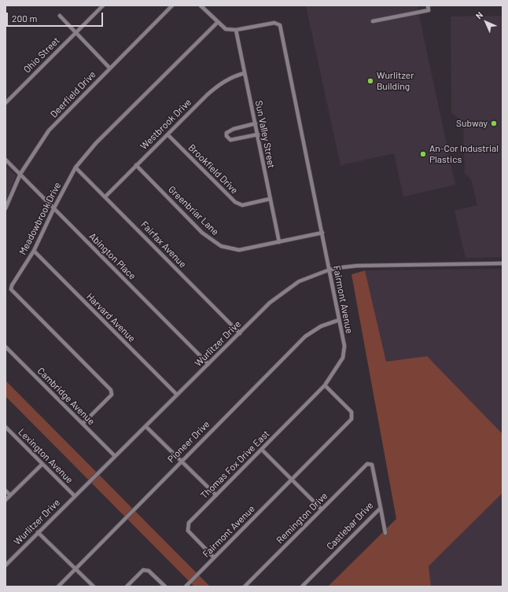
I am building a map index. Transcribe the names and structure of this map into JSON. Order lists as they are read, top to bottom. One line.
{"streets":{"street":["Ohio Street","Deerfield Drive","Westbrook Drive","Sun Valley Street","Brookfield Drive","Greenbriar Lane","Meadowbrook Drive","Fairfax Avenue","Abington Place","Fairmont Avenue","Harvard Avenue","Wurlitzer Drive","Cambridge Avenue","Pioneer Drive","Lexington Avenue","Thomas Fox Drive East","Remington Drive","Castlebar Drive"]},"crossings":[["Deerfield Drive","Abington Place"],["Westbrook Drive","Sun Valley Street"],["Westbrook Drive","Brookfield Drive"],["Westbrook Drive","Greenbriar Lane"],["Westbrook Drive","Fairfax Avenue"],["Sun Valley Street","Brookfield Drive"],["Sun Valley Street","Greenbriar Lane"],["Sun Valley Street","Fairmont Avenue"],["Greenbriar Lane","Fairmont Avenue"],["Meadowbrook Drive","Fairfax Avenue"],["Meadowbrook Drive","Abington Place"],["Meadowbrook Drive","Fairmont Avenue"],["Meadowbrook Drive","Harvard Avenue"],["Meadowbrook Drive","Cambridge Avenue"],["Fairfax Avenue","Wurlitzer Drive"],["Abington Place","Wurlitzer Drive"],["Fairmont Avenue","Wurlitzer Drive"],["Fairmont Avenue","Pioneer Drive"],["Fairmont Avenue","Thomas Fox Drive East"],["Harvard Avenue","Wurlitzer Drive"],["Wurlitzer Drive","Cambridge Avenue"],["Wurlitzer Drive","Lexington Avenue"],["Remington Drive","Castlebar Drive"]],"places":["Wurlitzer Building","Subway","An-Cor Industrial Plastics"],"scale_bar":"200 m","north":"top left"}
